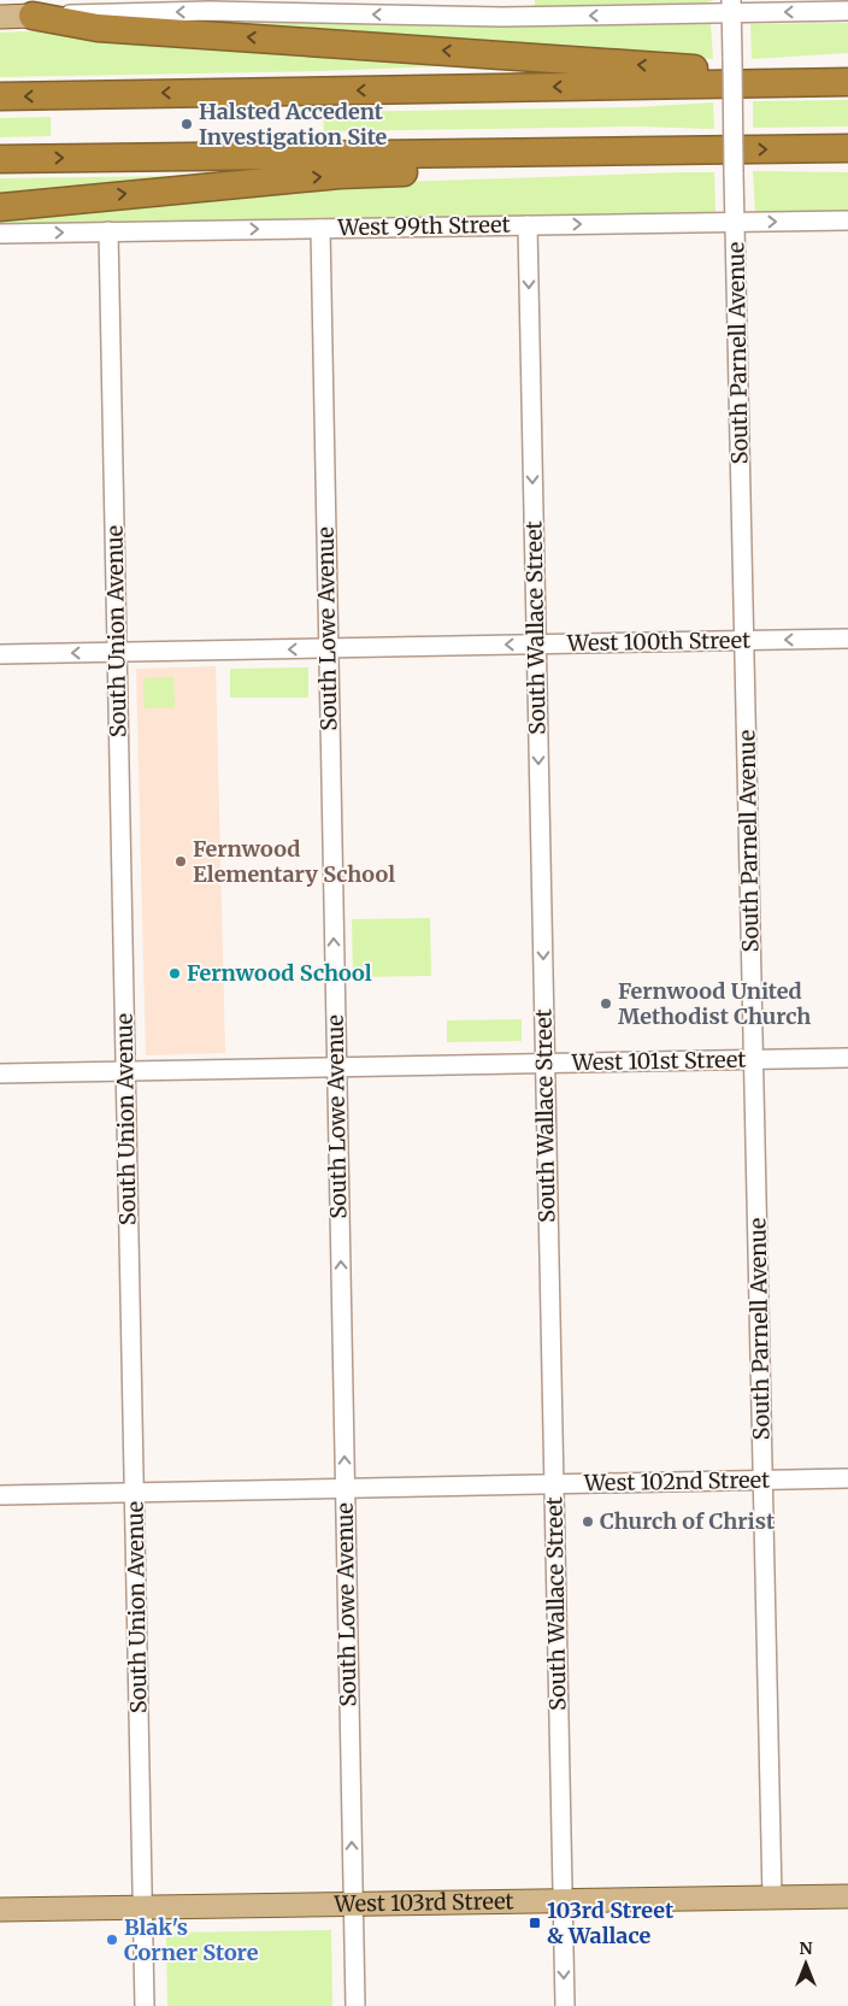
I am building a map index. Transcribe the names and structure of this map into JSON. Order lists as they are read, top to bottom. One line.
{"streets":{"main road":["West 103rd Street"],"street":["West 99th Street","South Parnell Avenue","South Wallace Street","South Lowe Avenue","South Union Avenue","West 100th Street","West 101st Street","West 102nd Street"]},"crossings":[["West 99th Street","South Parnell Avenue"],["West 99th Street","South Wallace Street"],["West 99th Street","South Lowe Avenue"],["West 99th Street","South Union Avenue"],["South Parnell Avenue","West 100th Street"],["South Parnell Avenue","West 101st Street"],["South Parnell Avenue","West 102nd Street"],["South Parnell Avenue","West 103rd Street"],["South Wallace Street","West 100th Street"],["South Wallace Street","West 101st Street"],["South Wallace Street","West 102nd Street"],["South Wallace Street","West 103rd Street"],["South Lowe Avenue","West 100th Street"],["South Lowe Avenue","West 101st Street"],["South Lowe Avenue","West 102nd Street"],["South Lowe Avenue","West 103rd Street"],["South Union Avenue","West 100th Street"],["South Union Avenue","West 101st Street"],["South Union Avenue","West 102nd Street"],["South Union Avenue","West 103rd Street"]],"one_way":["West 99th Street","South Wallace Street","South Lowe Avenue","West 100th Street"],"places":{"other":["Halsted Accedent Investigation Site","Fernwood Elementary School","Fernwood School","Fernwood United Methodist Church","Church of Christ","Blak's Corner Store"],"transit":["103rd Street & Wallace"]},"north":"top"}
